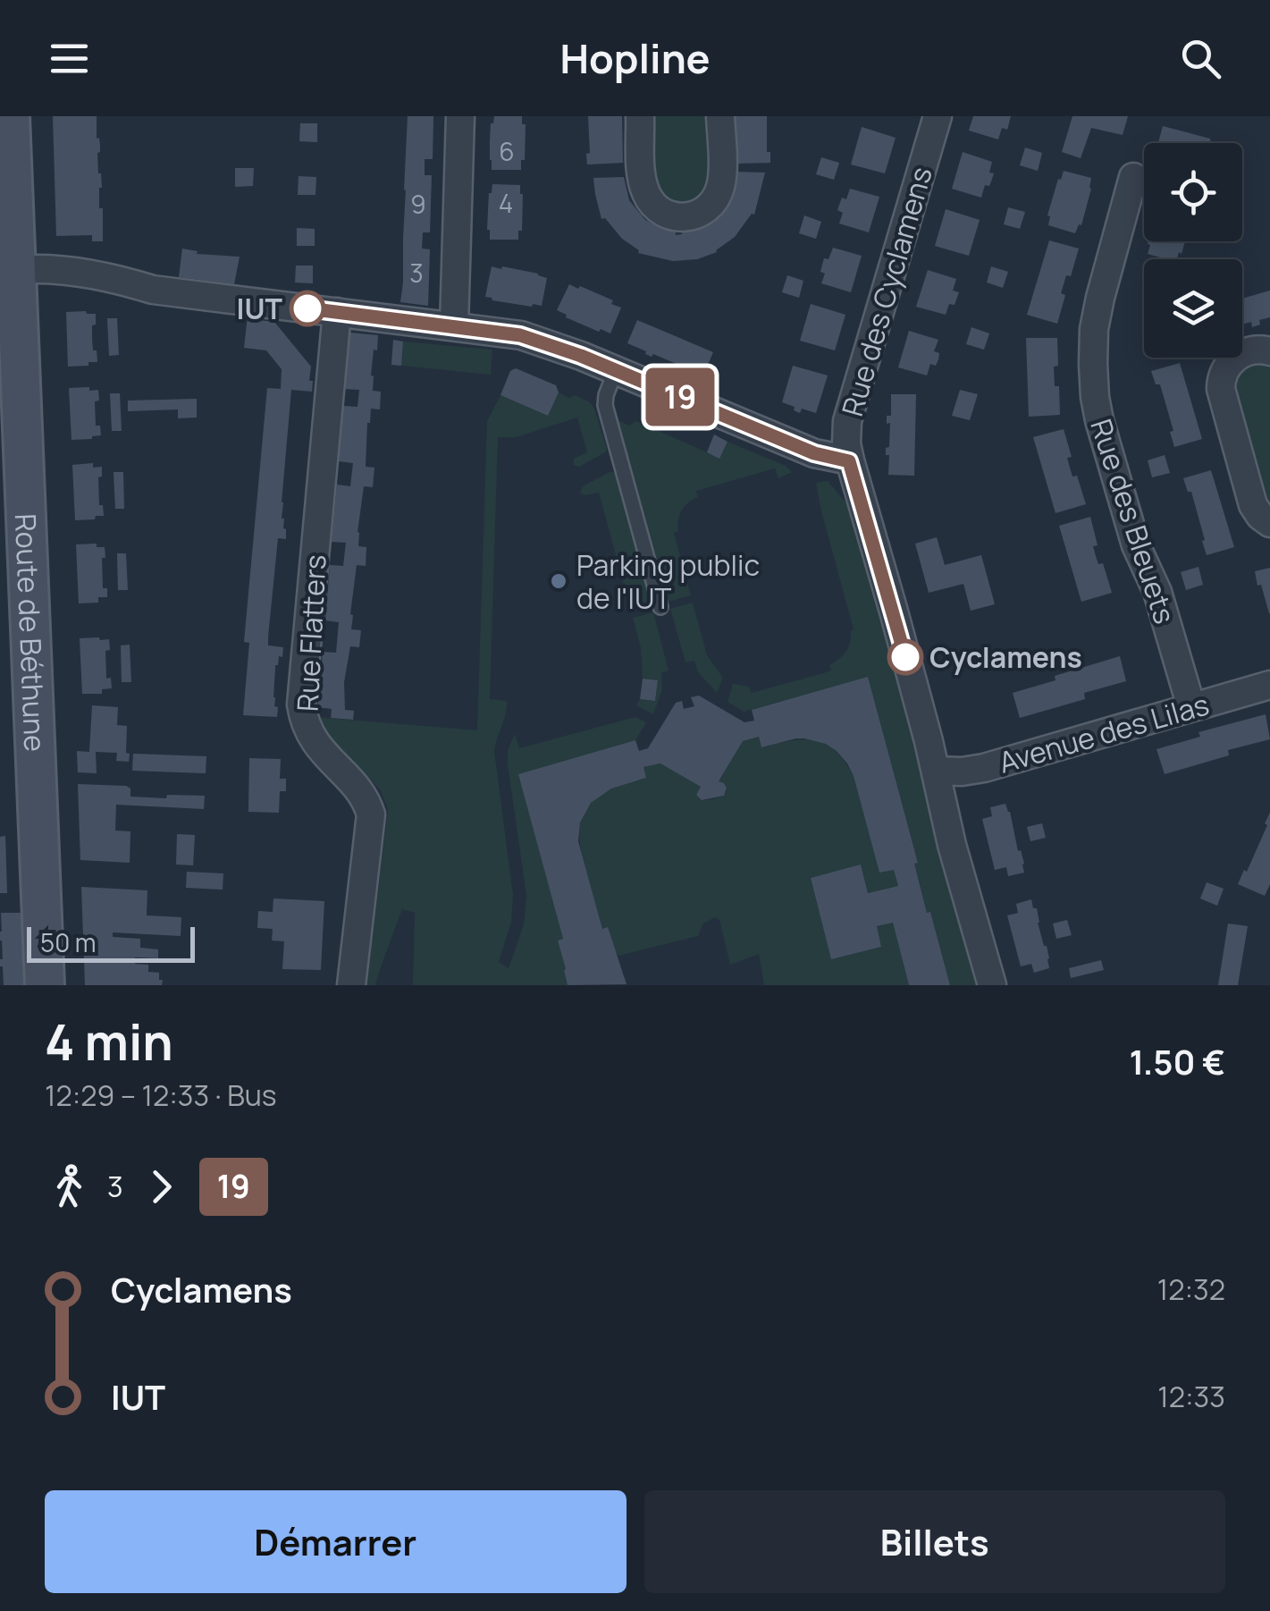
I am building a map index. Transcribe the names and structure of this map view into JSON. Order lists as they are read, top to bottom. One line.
{"streets":{"main road":["Route de Béthune"],"street":["Rue des Cyclamens","Rue des Bleuets","Rue Flatters","Avenue des Lilas"]},"crossings":[["Rue des Cyclamens","Avenue des Lilas"],["Rue des Bleuets","Avenue des Lilas"]],"places":["IUT","Parking public de l'IUT","Cyclamens"],"lines":["bus line 19"],"house_numbers":["6","4","9","3"],"scale_bar":"50 m","page":{"header":"Hopline","on_map":"19","scale":"50 m","heading":["4 min","12:29 – 12:33 · Bus","1.50 €"],"legs":["3","19"],"list":[{"name":"Cyclamens","value":"12:32"},{"name":"IUT","value":"12:33"}],"buttons":["Démarrer","Billets"]}}
